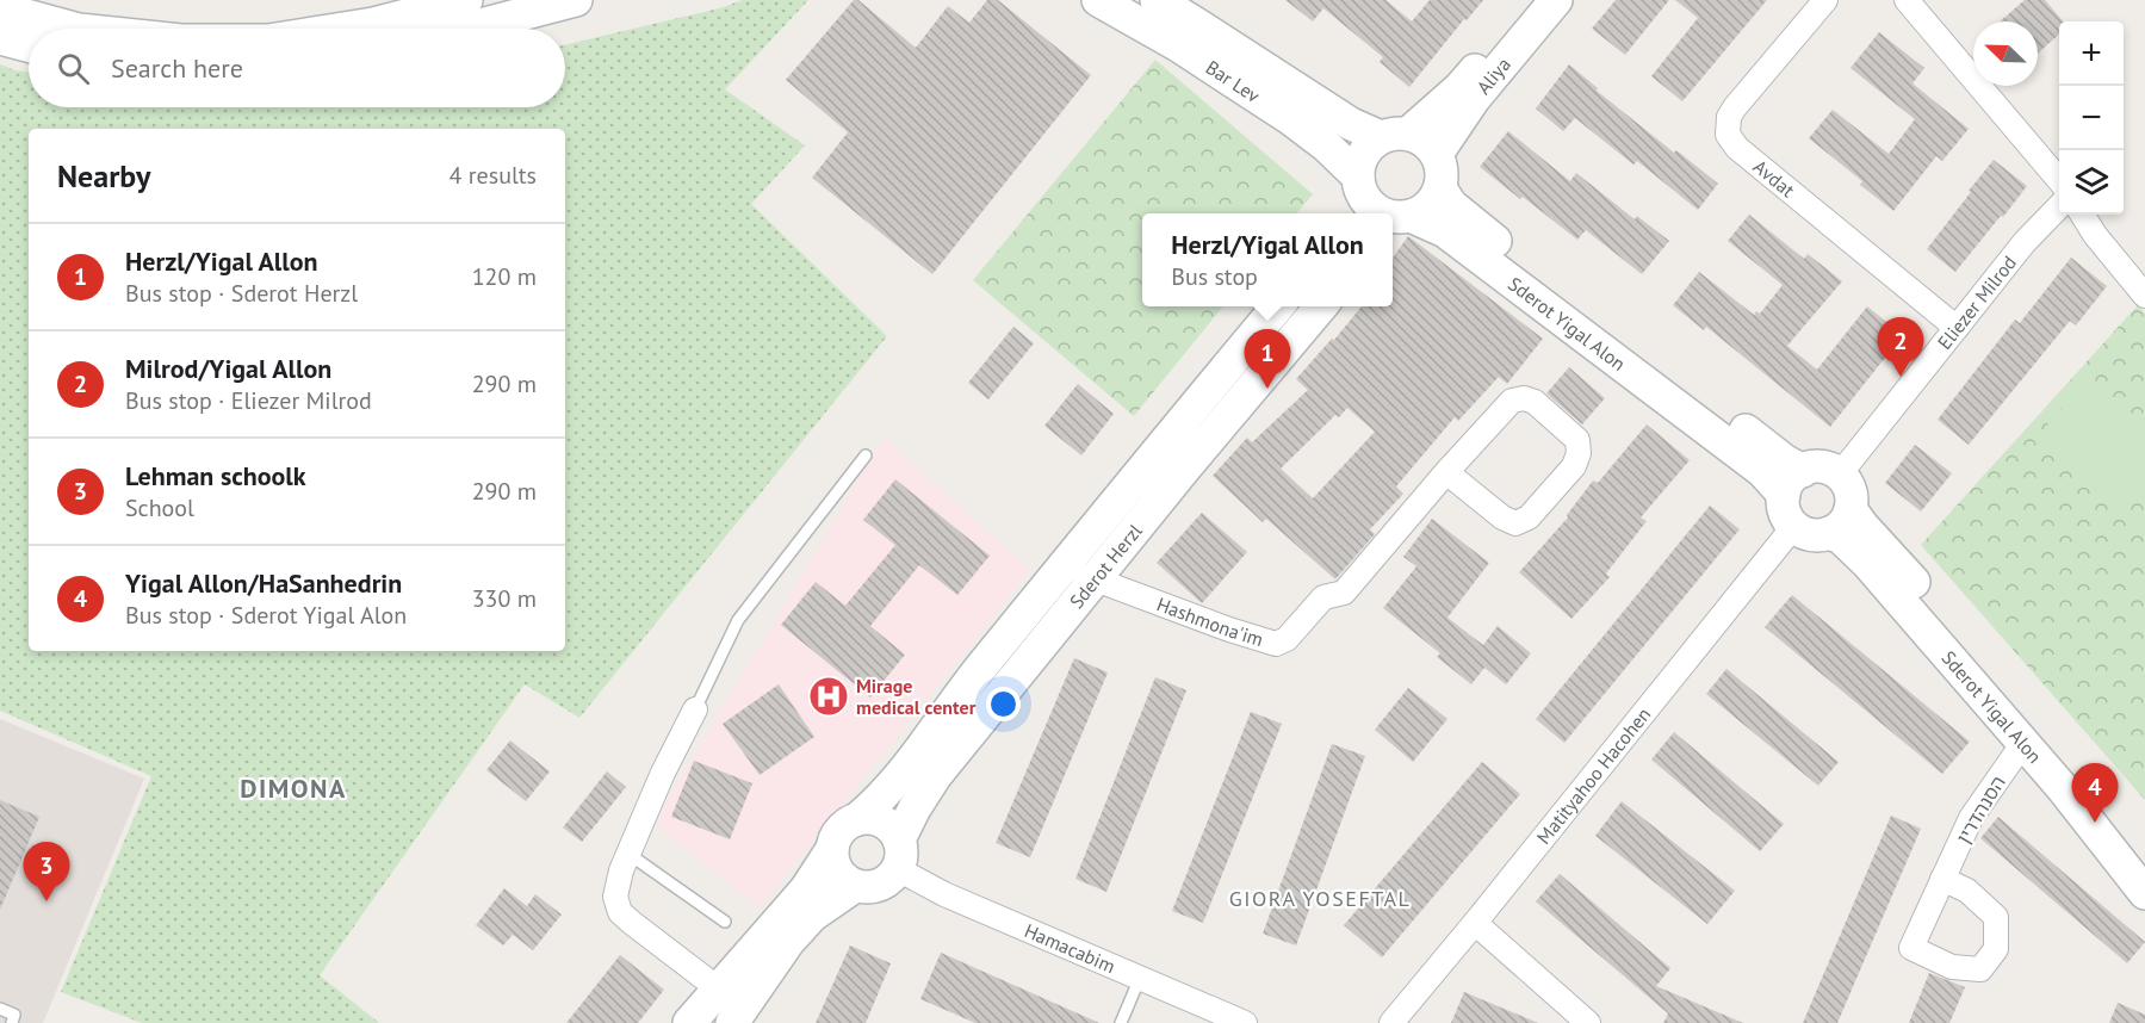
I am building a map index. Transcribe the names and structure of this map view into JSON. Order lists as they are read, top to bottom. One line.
{"streets":{"street":["Aliya","Bar Lev","Avdat","Eliezer Milrod","Sderot Yigal Alon","Sderot Herzl","Hashmona'im","Matityahoo Hacohen","הסנהדרין","Hamacabim"]},"crossings":[["Aliya","Bar Lev"],["Avdat","Eliezer Milrod"],["Eliezer Milrod","Sderot Yigal Alon"],["Eliezer Milrod","Matityahoo Hacohen"],["Sderot Yigal Alon","Matityahoo Hacohen"],["Sderot Yigal Alon","הסנהדרין"],["Sderot Herzl","Hashmona'im"],["Sderot Herzl","Hamacabim"]],"districts":["DIMONA","GIORA YOSEFTAL"],"places":{"hospital":["Mirage medical center"]},"north":"top left","page":{"map_buttons":["+","−"],"search":"Search here","heading":["Nearby","4 results"],"popup":["Herzl/Yigal Allon","Bus stop"],"list":[{"mark":"1","name":"Herzl/Yigal Allon","note":"Bus stop · Sderot Herzl","value":"120 m"},{"mark":"2","name":"Milrod/Yigal Allon","note":"Bus stop · Eliezer Milrod","value":"290 m"},{"mark":"3","name":"Lehman schoolk","note":"School","value":"290 m"},{"mark":"4","name":"Yigal Allon/HaSanhedrin","note":"Bus stop · Sderot Yigal Alon","value":"330 m"}],"pins":["2","1","4","3"]}}
